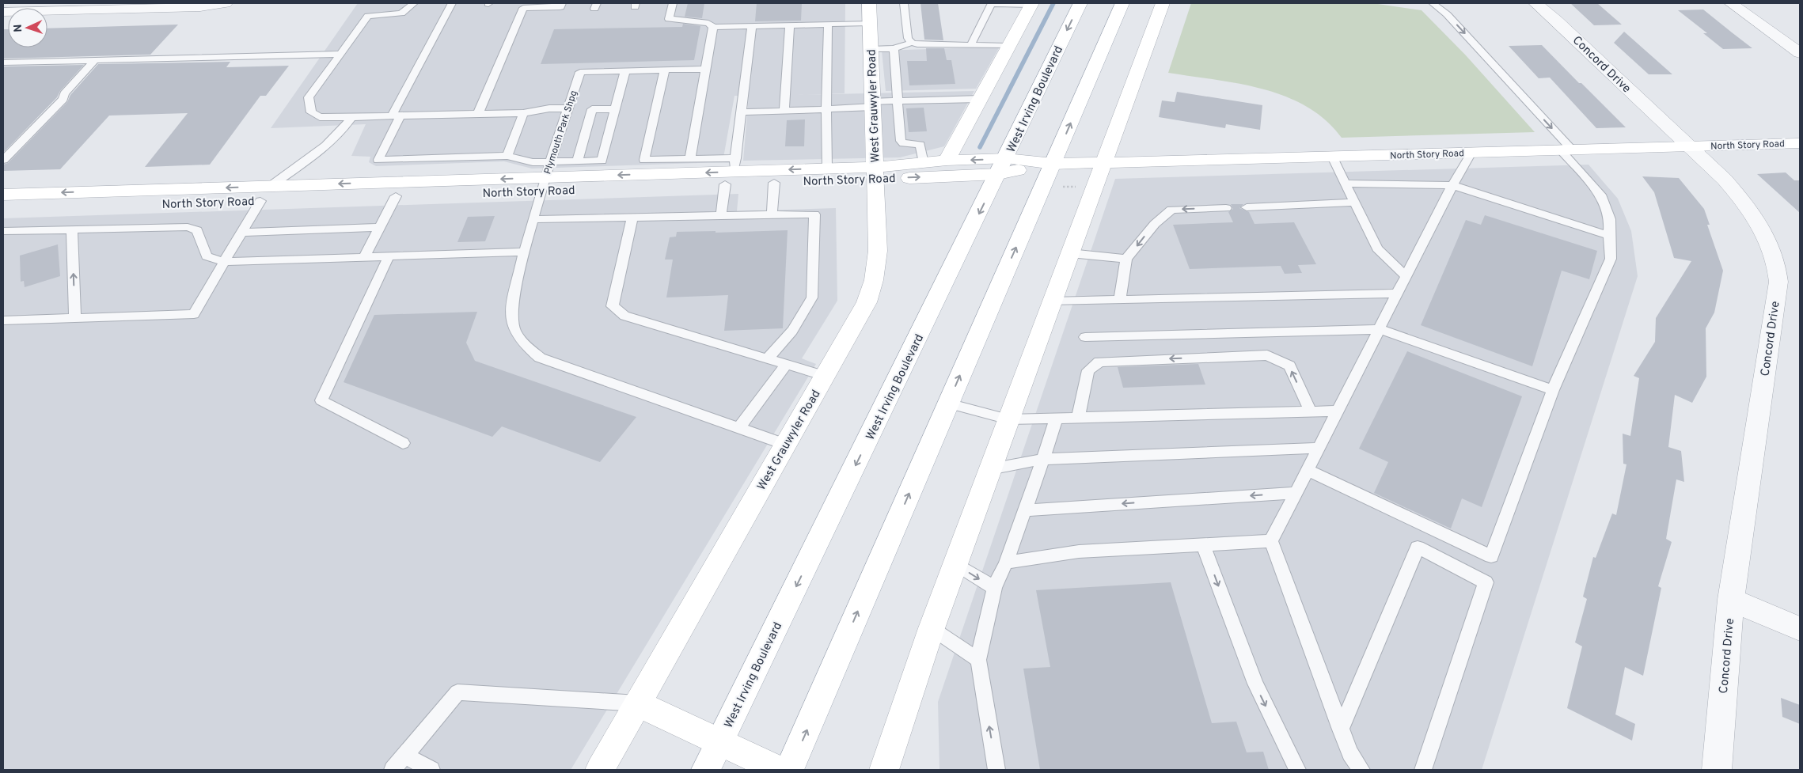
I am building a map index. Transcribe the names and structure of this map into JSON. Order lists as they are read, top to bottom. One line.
{"streets":{"main road":["West Irving Boulevard","West Grauwyler Road","North Story Road"],"street":["Concord Drive"],"lane":["Plymouth Park Shpg"]},"crossings":[["Concord Drive","North Story Road"],["West Irving Boulevard","North Story Road"],["West Grauwyler Road","North Story Road"],["Plymouth Park Shpg","North Story Road"]],"north":"left"}
